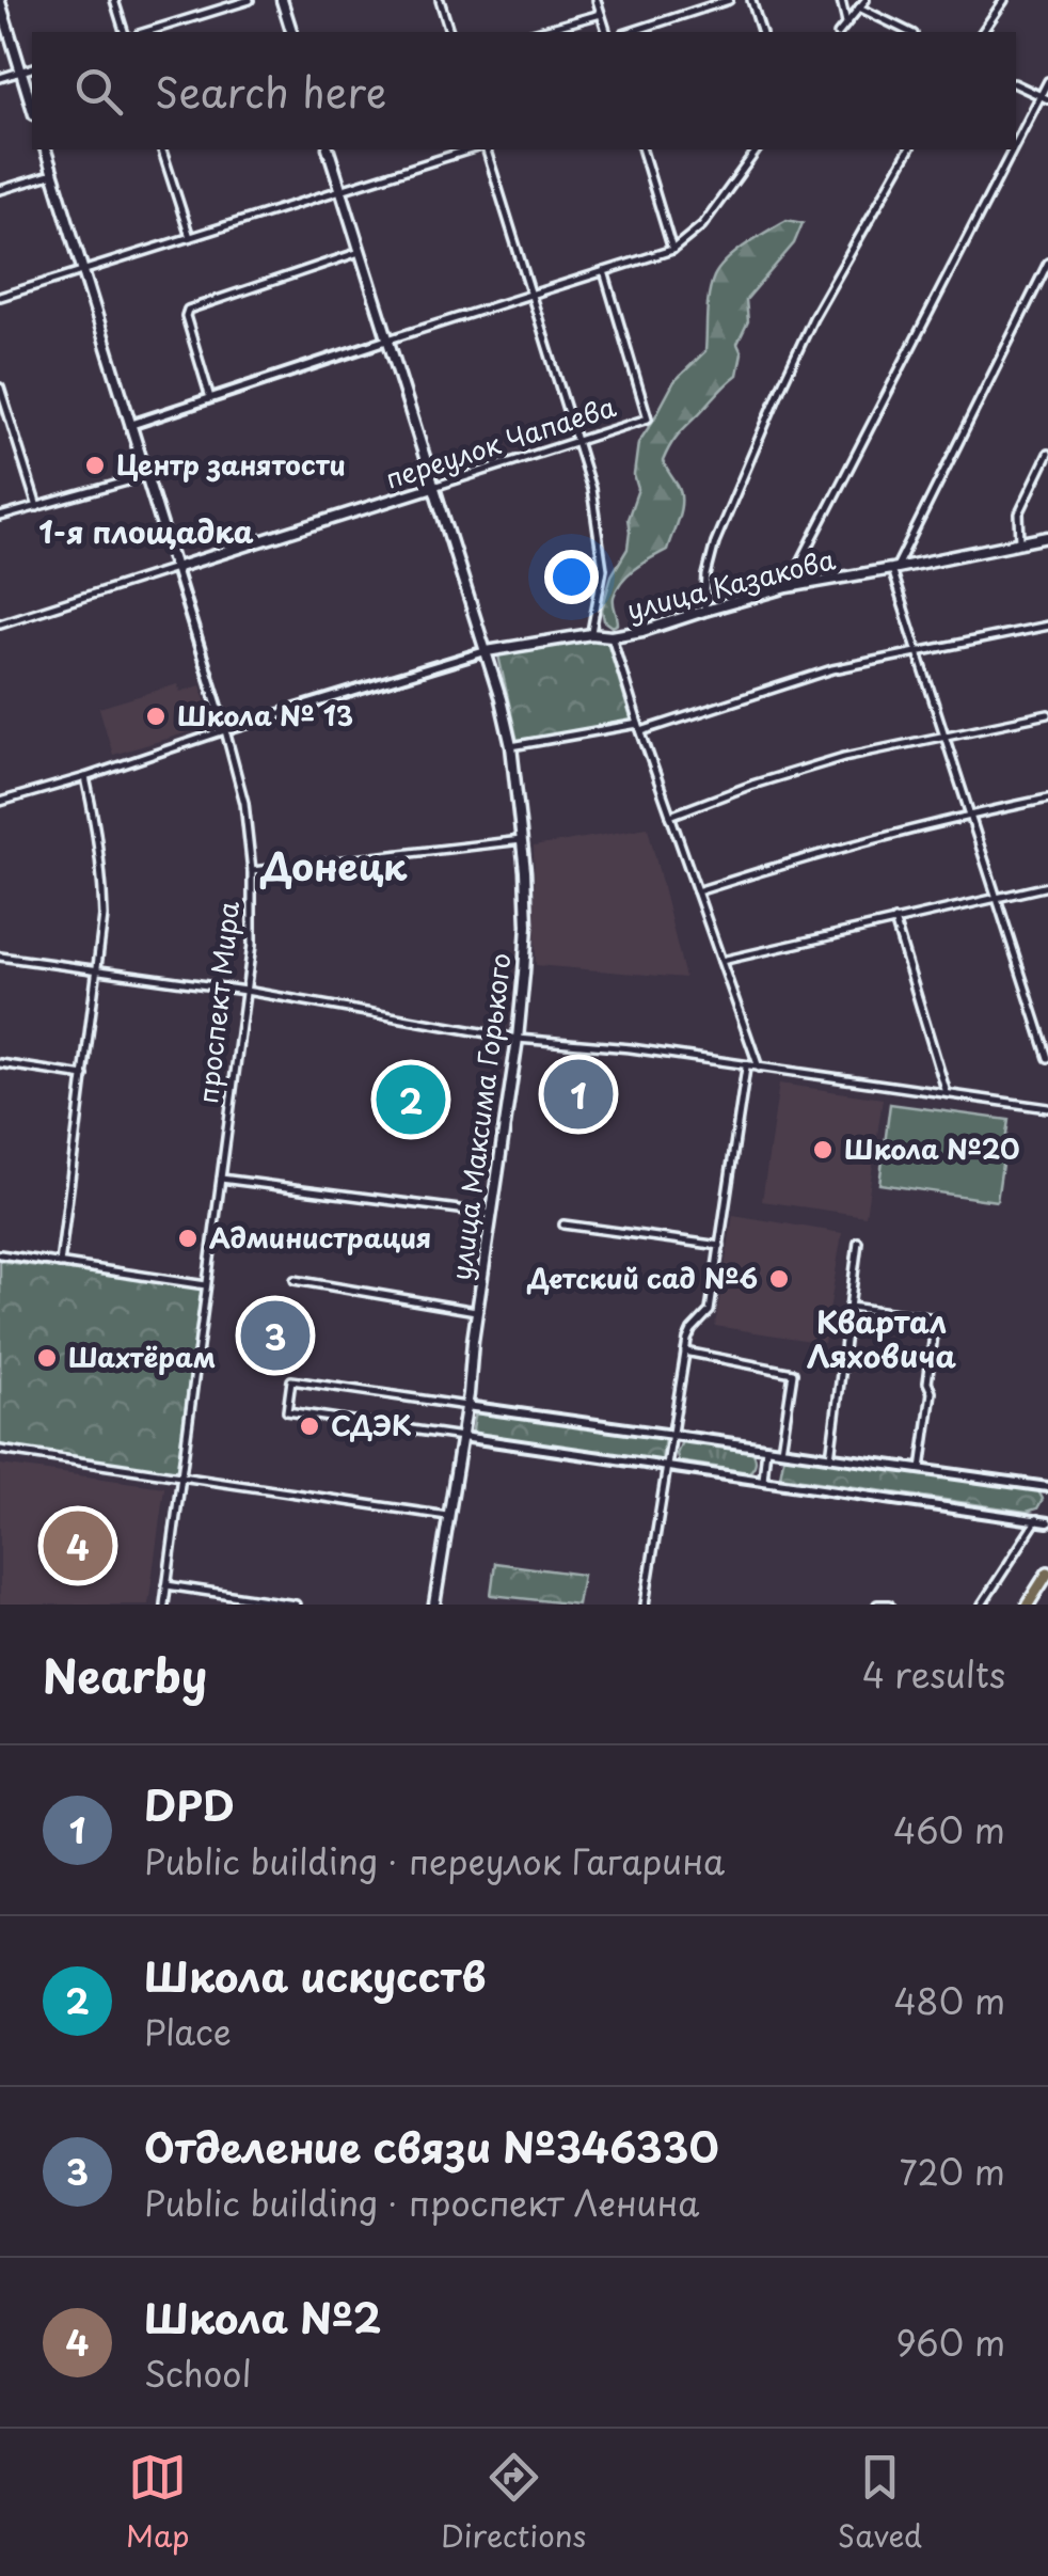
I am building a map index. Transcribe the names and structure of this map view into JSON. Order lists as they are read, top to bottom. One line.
{"streets":{"main road":["переулок Чапаева","улица Казакова","проспект Мира","улица Максима Горького"]},"crossings":[["переулок Чапаева","проспект Мира"],["переулок Чапаева","улица Максима Горького"],["улица Казакова","улица Максима Горького"]],"districts":["1-я площадка","Донецк","Квартал Ляховича"],"places":["Центр занятости","Школа № 13","Школа №20","Администрация","Детский сад №6","Шахтёрам","СДЭК"],"page":{"search":"Search here","pins":["1","2","3","4"],"heading":["Nearby","4 results"],"list":[{"mark":"1","name":"DPD","note":"Public building · переулок Гагарина","value":"460 m"},{"mark":"2","name":"Школа искусств","note":"Place","value":"480 m"},{"mark":"3","name":"Отделение связи №346330","note":"Public building · проспект Ленина","value":"720 m"},{"mark":"4","name":"Школа №2","note":"School","value":"960 m"}],"nav":["Map","Directions","Saved"]}}
